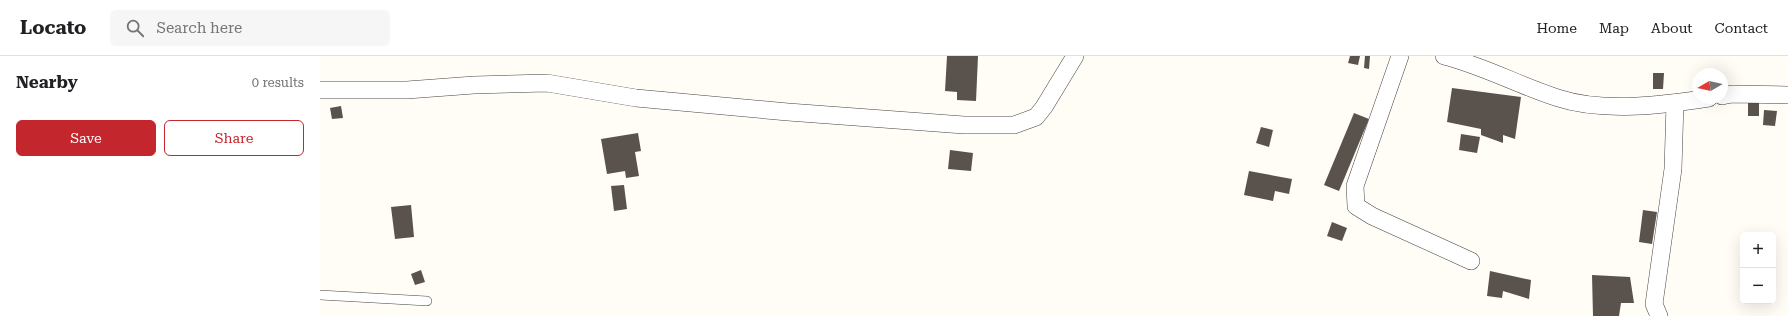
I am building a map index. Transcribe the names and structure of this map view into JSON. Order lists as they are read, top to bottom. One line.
{"north":"left","page":{"header":"Locato","search":"Search here","nav":["Home","Map","About","Contact"],"heading":["Nearby","0 results"],"buttons":["Save","Share"],"map_buttons":["+","−"]}}
